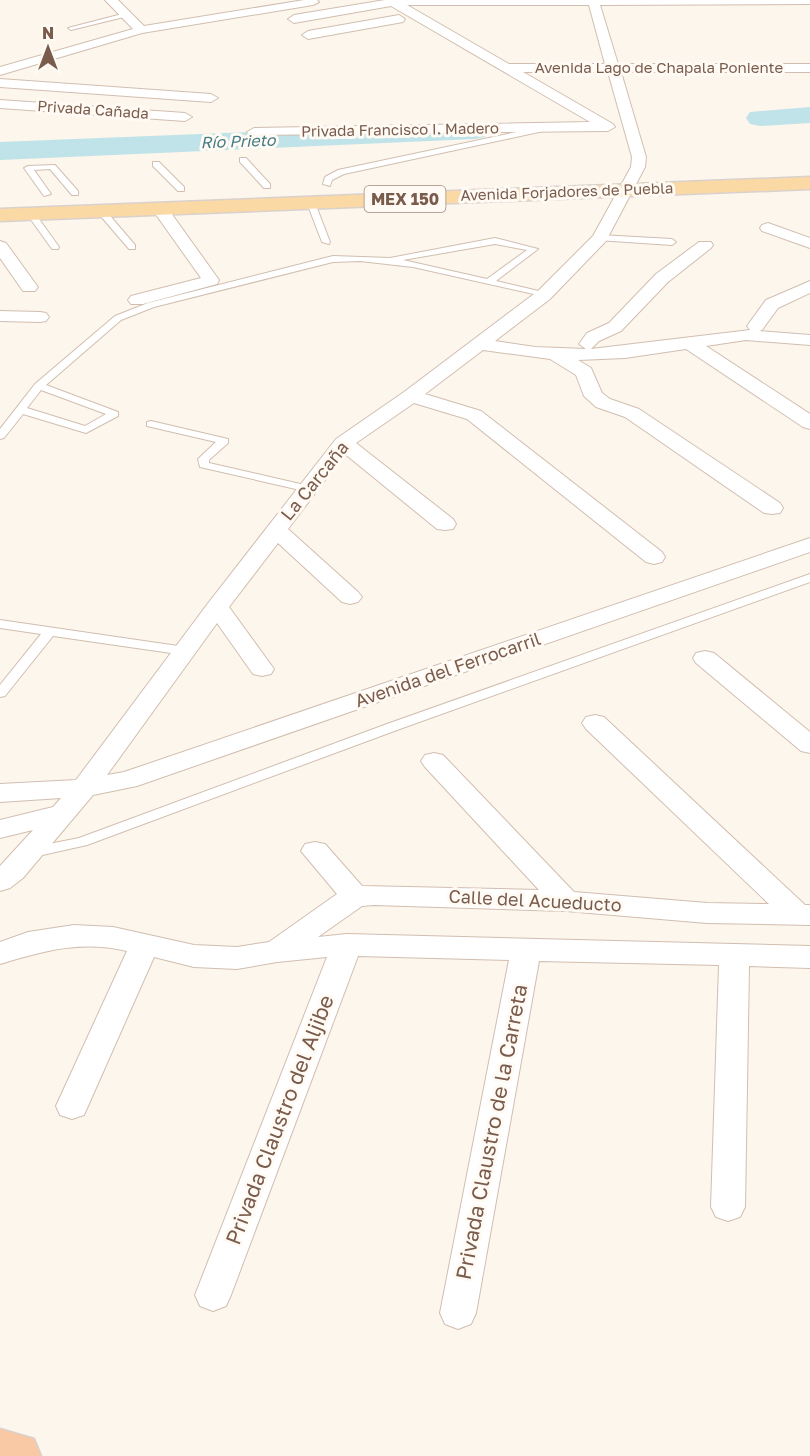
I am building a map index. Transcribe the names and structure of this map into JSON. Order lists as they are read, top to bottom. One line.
{"streets":{"main road":["Avenida Forjadores de Puebla","MEX 150"],"street":["Avenida Lago de Chapala Poniente","Privada Cañada","Privada Francisco I. Madero","La Carcaña","Avenida del Ferrocarril","Calle del Acueducto","Privada Claustro del Aljibe","Privada Claustro de la Carreta"]},"crossings":[["Avenida Forjadores de Puebla","La Carcaña"],["La Carcaña","Avenida del Ferrocarril"]],"water":["Río Prieto"],"north":"top"}
